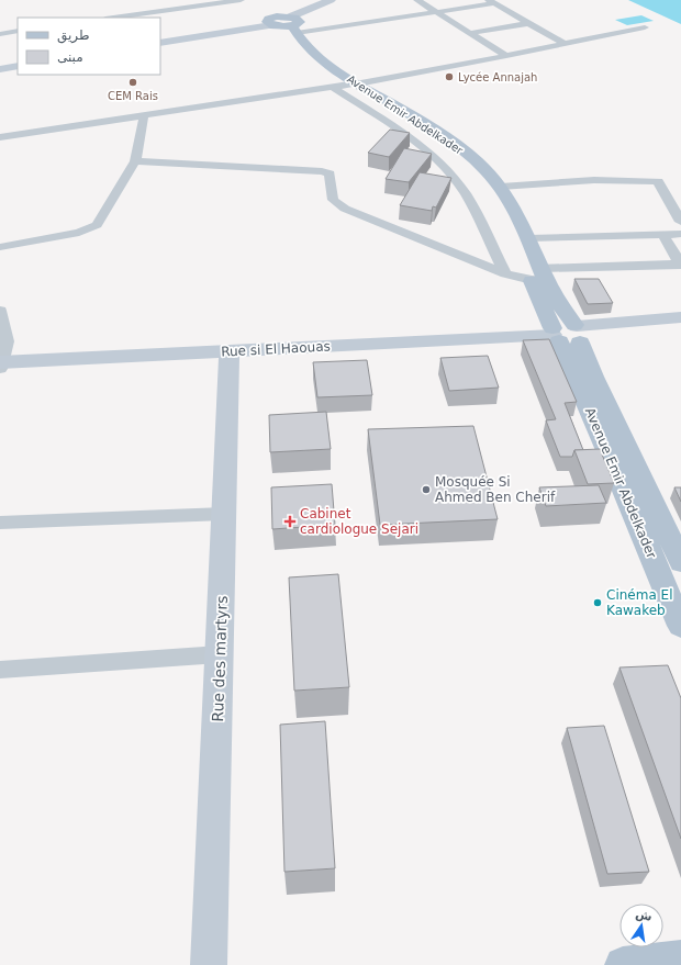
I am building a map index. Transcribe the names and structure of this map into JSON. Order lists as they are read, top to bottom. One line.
{"streets":{"main road":["Avenue Emir Abdelkader"],"street":["Rue si El Haouas","Rue des martyrs"]},"crossings":[["Avenue Emir Abdelkader","Rue si El Haouas"],["Rue si El Haouas","Rue des martyrs"]],"places":{"other":["Lycée Annajah","CEM Rais","Mosquée Si Ahmed Ben Cherif","Cinéma El Kawakeb"],"health":["Cabinet cardiologue Sejari"]},"legend":["طريق","مبنى"],"north":"top"}
